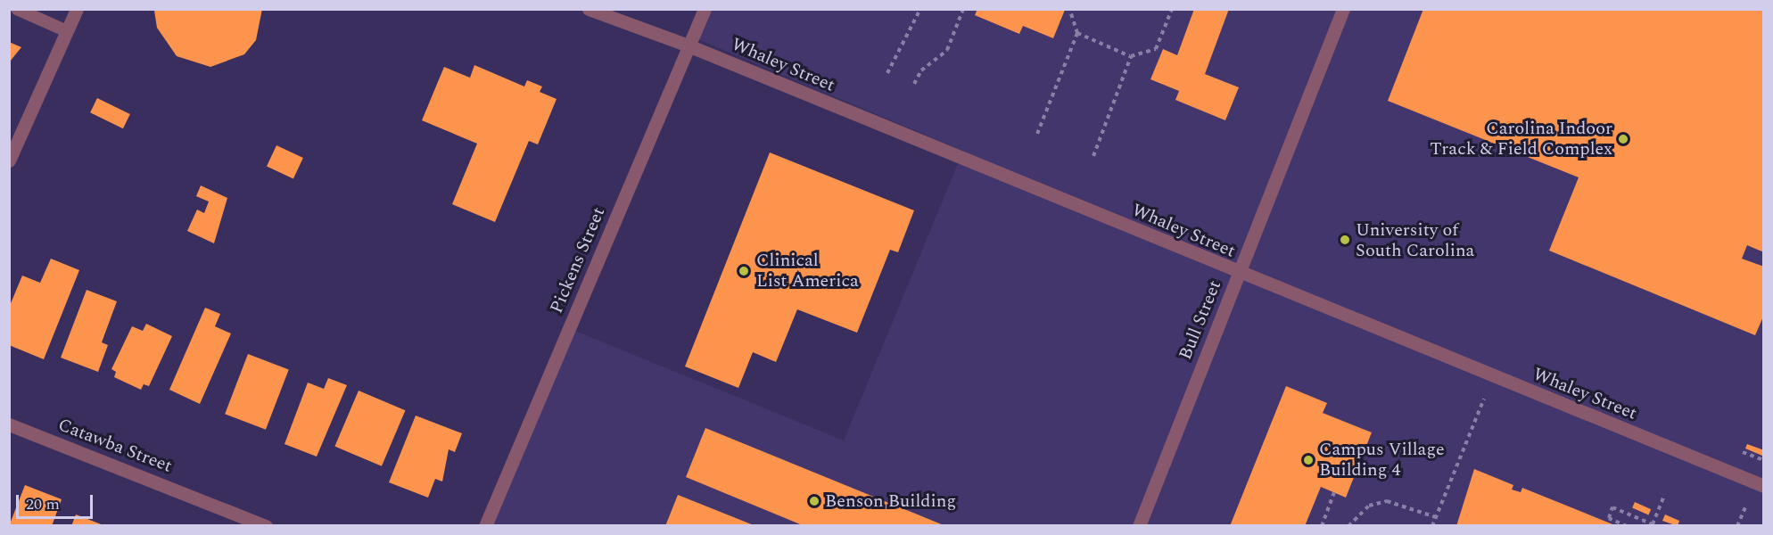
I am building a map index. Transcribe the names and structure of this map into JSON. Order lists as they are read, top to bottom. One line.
{"streets":{"street":["Whaley Street","Pickens Street","Bull Street","Catawba Street"]},"crossings":[["Whaley Street","Pickens Street"],["Whaley Street","Bull Street"]],"places":["Carolina Indoor Track & Field Complex","University of South Carolina","Clinical List America","Campus Village Building 4","Benson Building"],"scale_bar":"20 m"}
